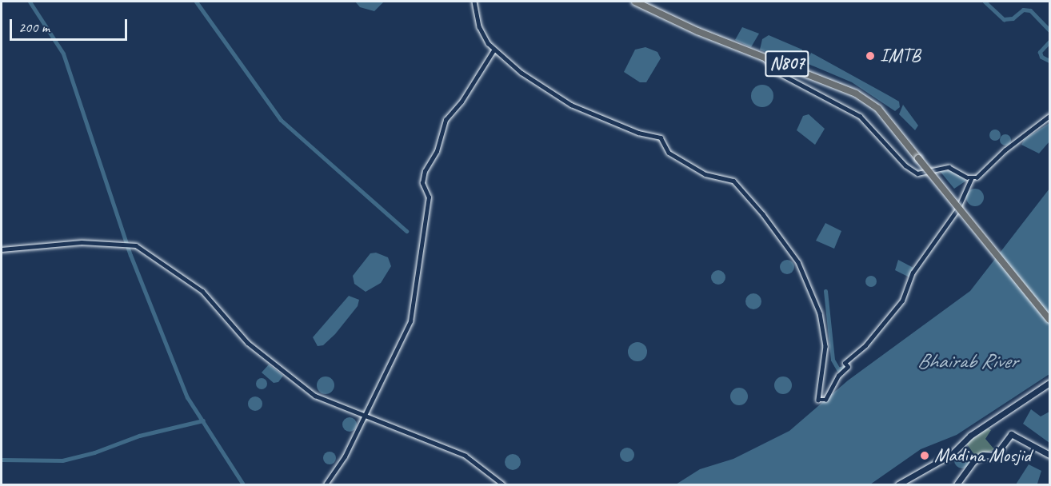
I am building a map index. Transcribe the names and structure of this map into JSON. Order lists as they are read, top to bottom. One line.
{"streets":{"highway":["N807"]},"water":["Bhairab River"],"places":["IMTB","Madina Mosjid"],"scale_bar":"200 m"}
